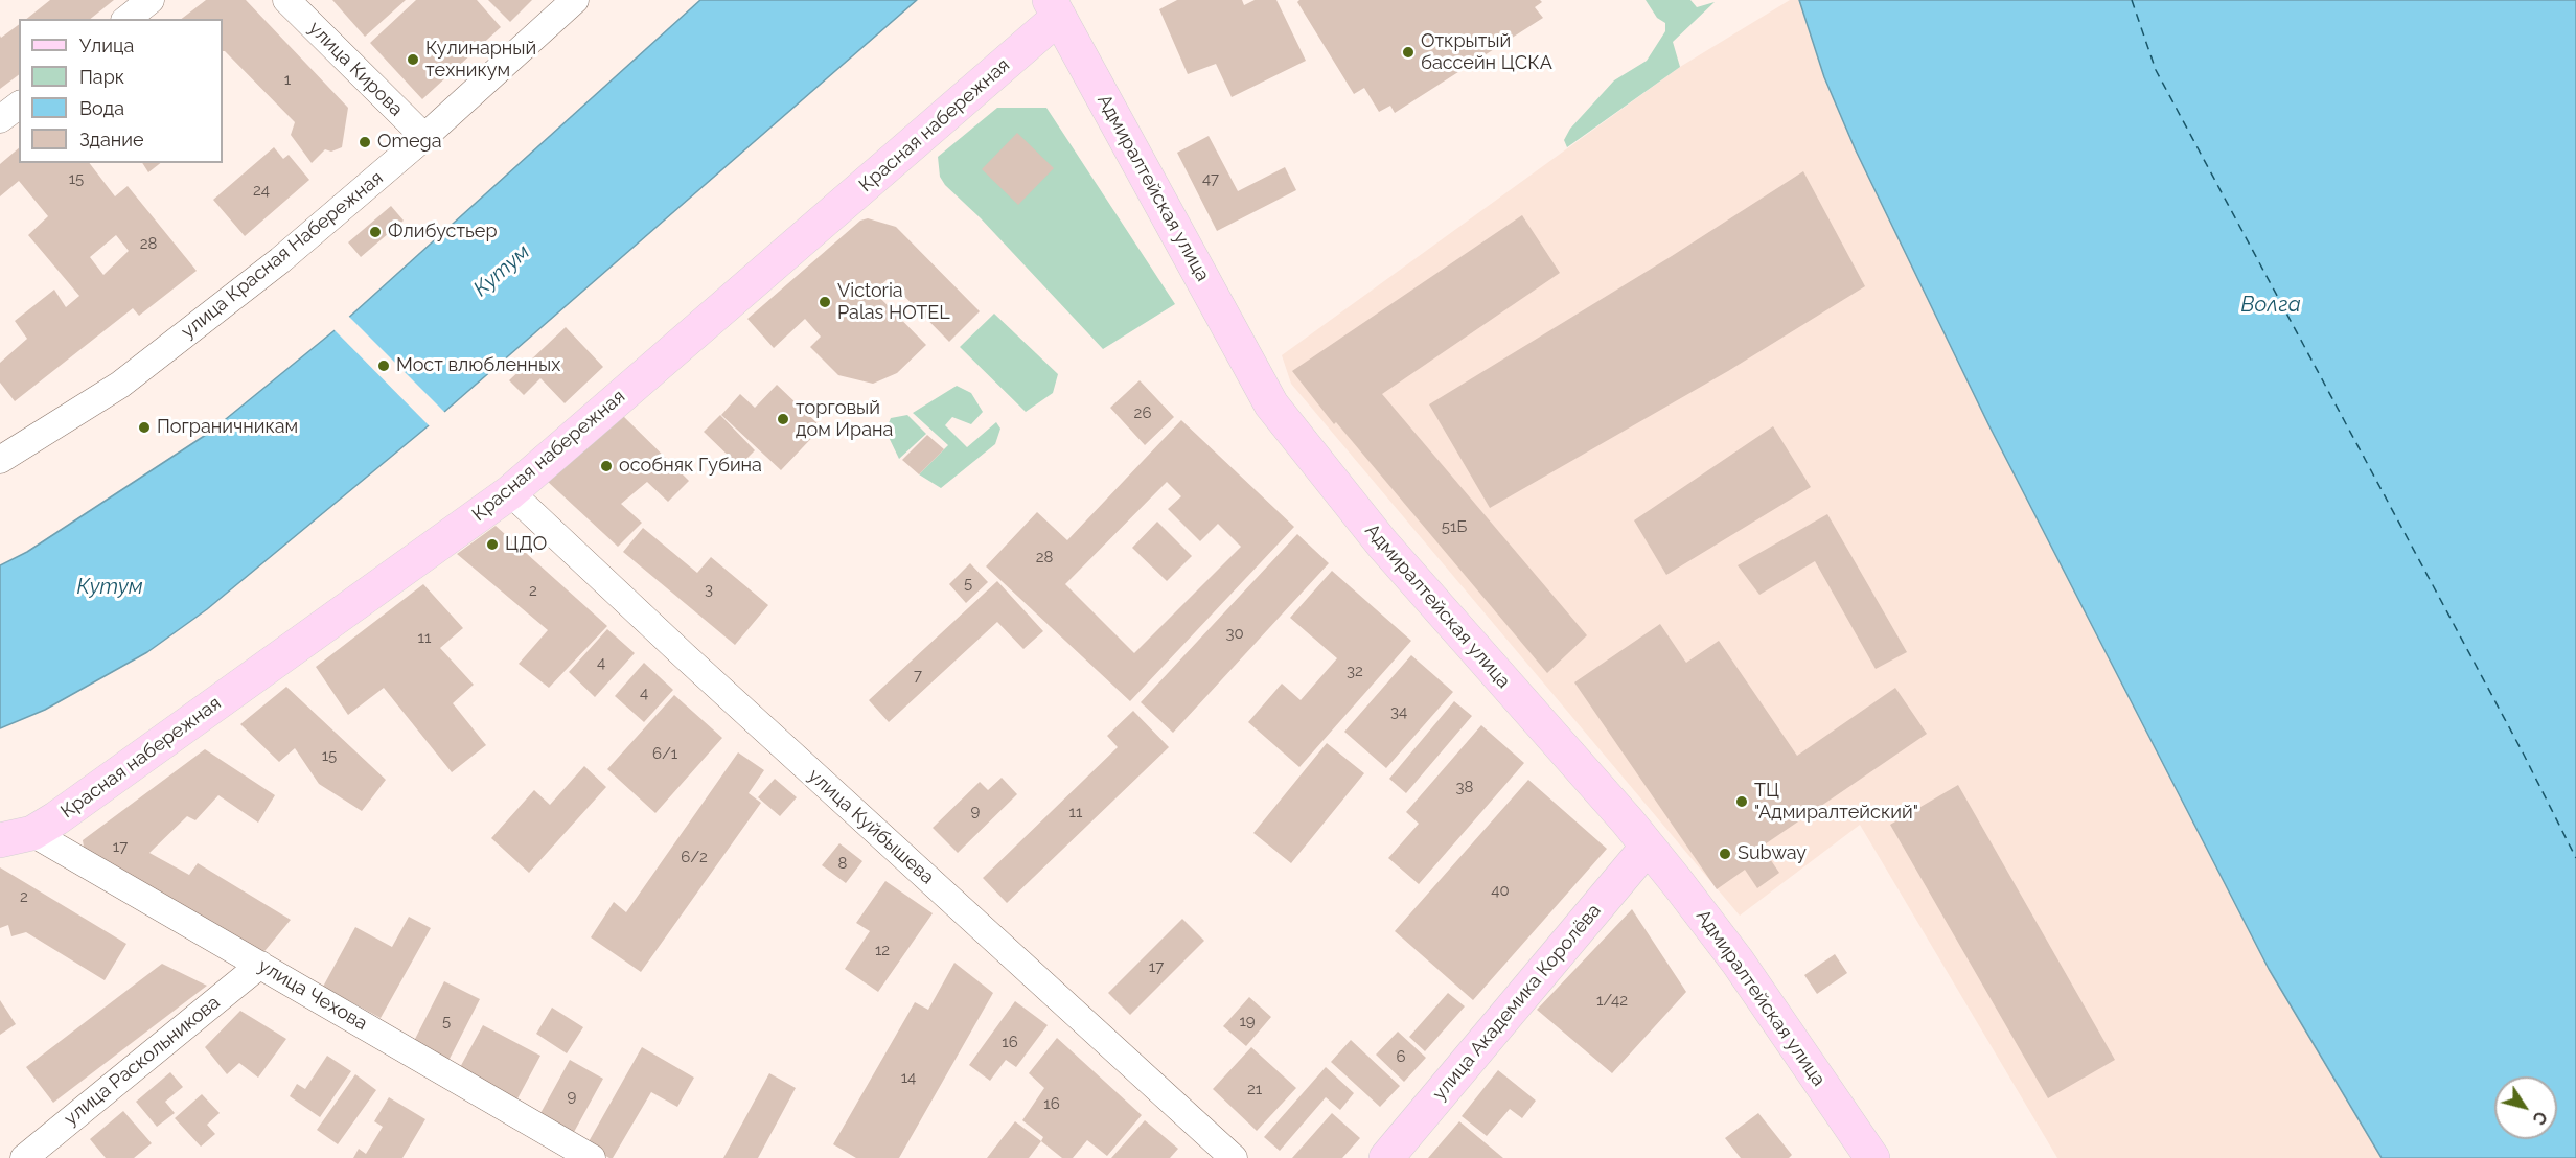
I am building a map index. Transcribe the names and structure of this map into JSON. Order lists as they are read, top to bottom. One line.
{"streets":{"main road":["Красная набережная","Адмиралтейская улица","улица Академика Королёва"],"street":["улица Кирова","улица Красная Набережная","улица Куйбышева","улица Чехова","улица Раскольникова"]},"crossings":[["улица Кирова","улица Красная Набережная"],["Красная набережная","Адмиралтейская улица"],["Красная набережная","улица Куйбышева"],["Красная набережная","улица Чехова"],["Адмиралтейская улица","улица Академика Королёва"],["улица Чехова","улица Раскольникова"]],"water":["Кутум","Волга"],"places":["Открытый бассейн ЦСКА","Кулинарный техникум","Omega","Флибустьер","Victoria Palas HOTEL","Мост влюбленных","торговый дом Ирана","Пограничникам","особняк Губина","ЦДО","ТЦ \"Адмиралтейский\"","Subway"],"house_numbers":["1","15","47","24","28","26","51Б","28","5","3","2","30","11","4","32","7","4","34","6/1","15","38","9","11","17","6/2","8","40","2","12","17","1/42","5","19","16","6","14","21","9","16"],"legend":["Улица","Парк","Вода","Здание"],"north":"bottom right"}
